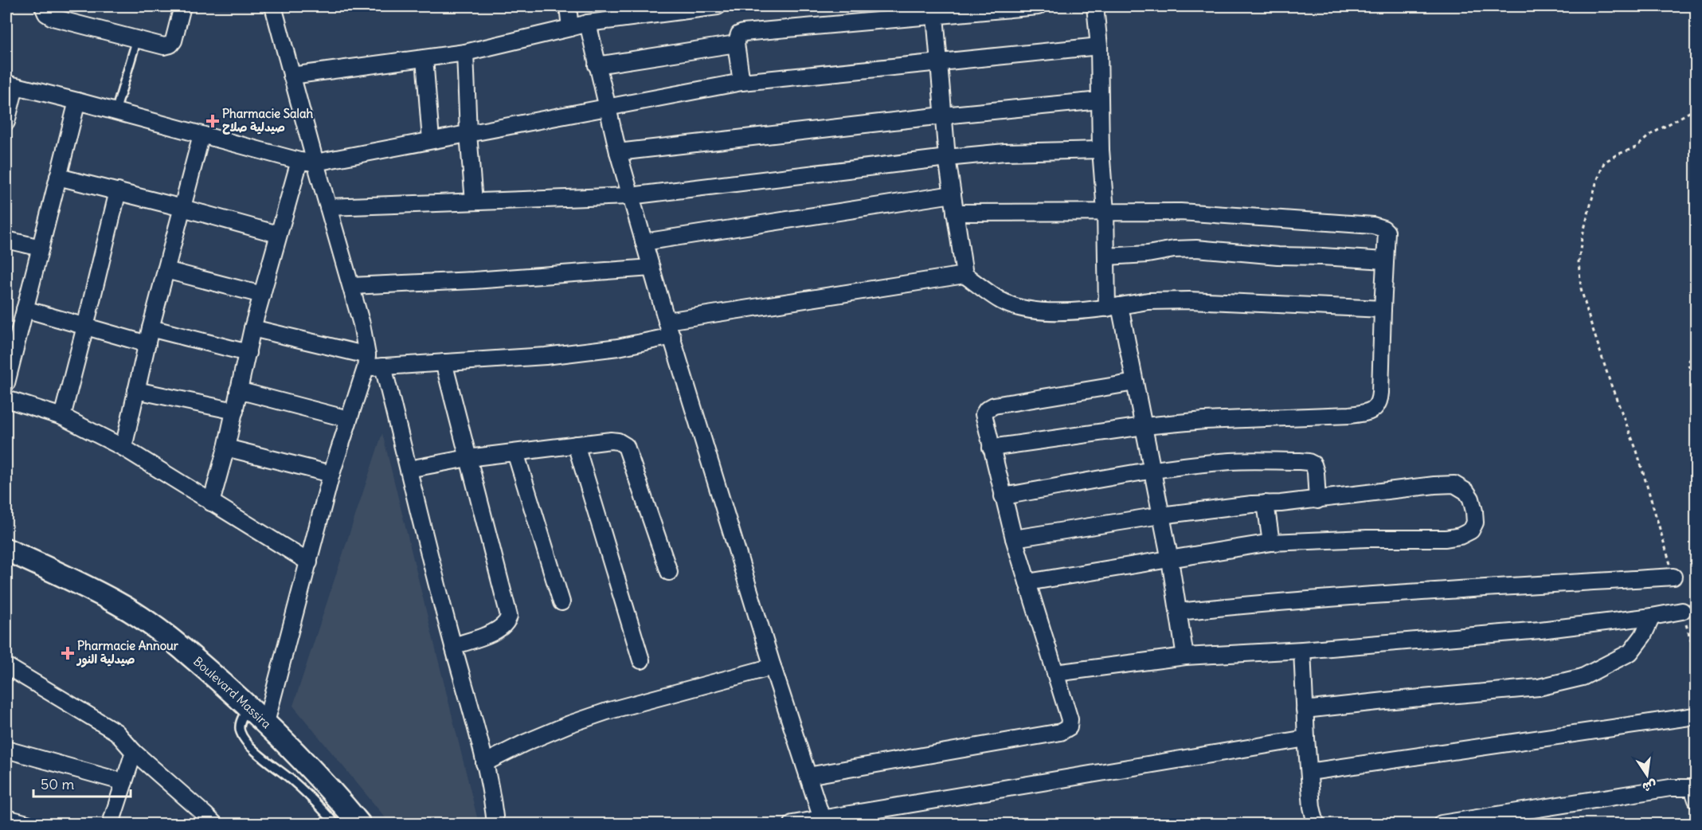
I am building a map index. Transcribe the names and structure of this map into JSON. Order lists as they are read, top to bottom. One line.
{"streets":{"main road":["Boulevard Massira"]},"places":{"health":["Pharmacie Salah صيدلية صلاح","Pharmacie Annour صيدلية النور"]},"scale_bar":"50 m","north":"bottom"}
